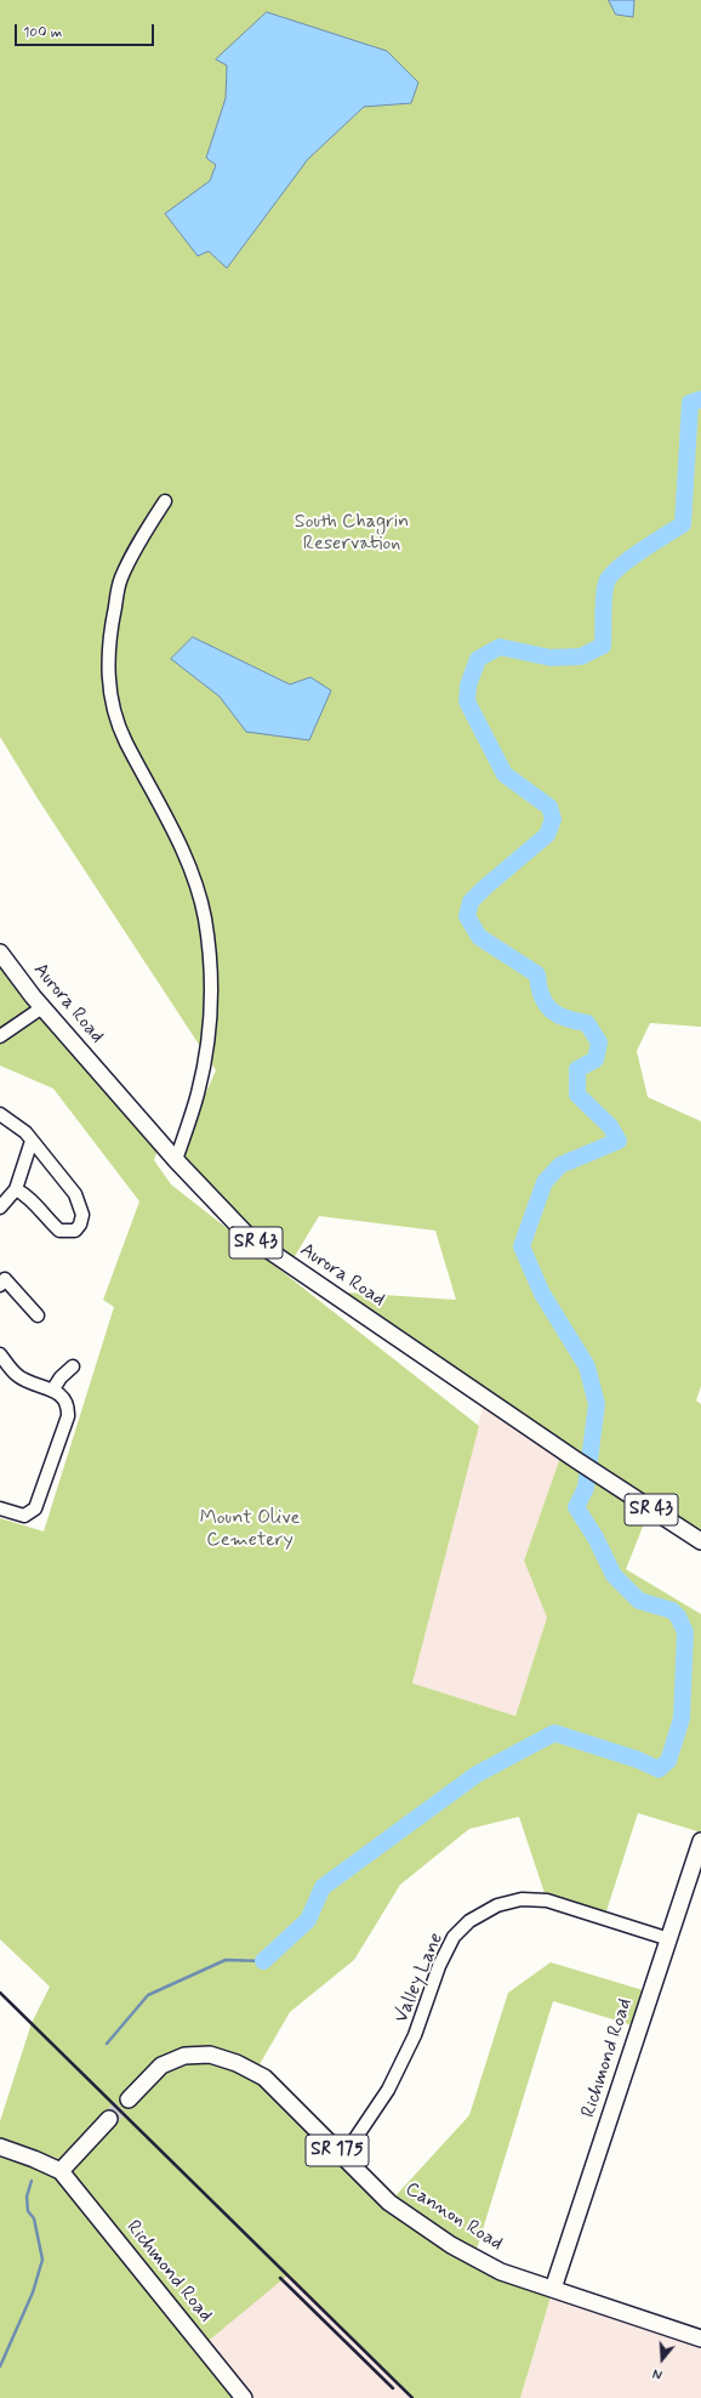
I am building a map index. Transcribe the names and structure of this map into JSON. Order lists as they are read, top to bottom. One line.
{"streets":{"main road":["Aurora Road","SR 43","Richmond Road","SR 175","Cannon Road"],"street":["Valley Lane"]},"crossings":[["Valley Lane","Richmond Road"],["Valley Lane","Cannon Road"],["Richmond Road","Cannon Road"]],"parks":["South Chagrin Reservation","Mount Olive Cemetery"],"scale_bar":"100 m","north":"bottom"}
